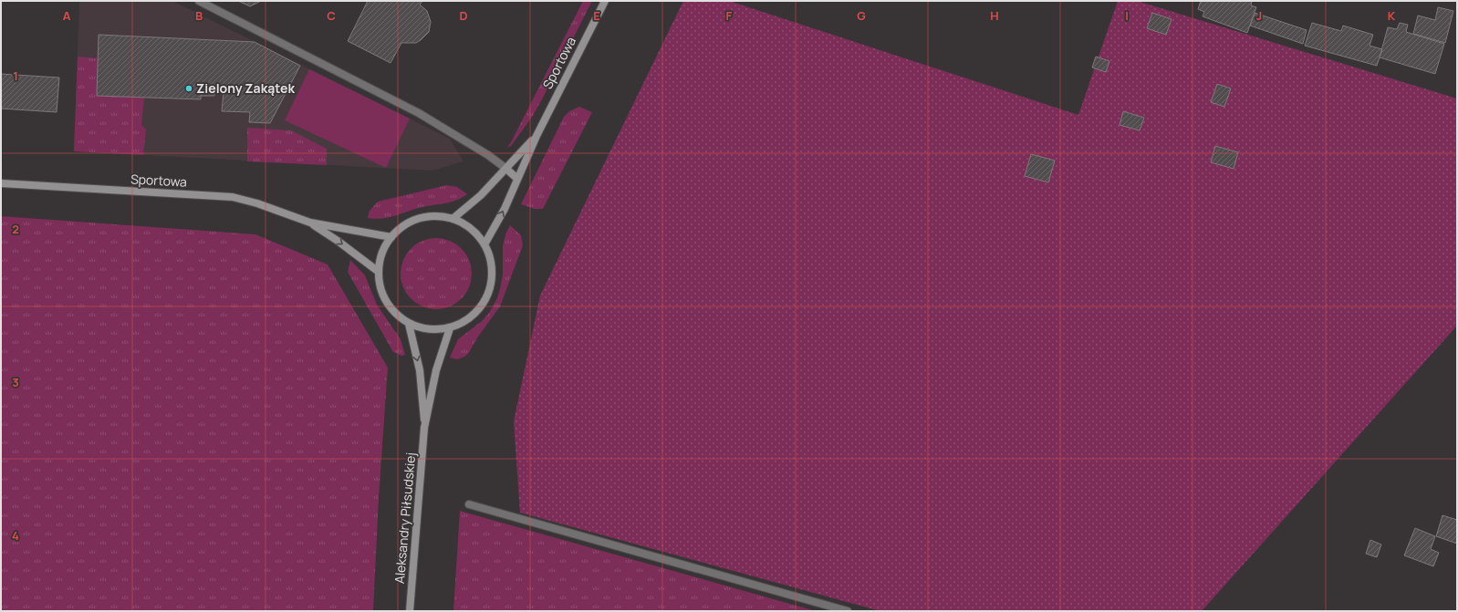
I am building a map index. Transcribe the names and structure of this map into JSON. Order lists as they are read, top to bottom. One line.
{"streets":{"street":["Sportowa","Aleksandry Piłsudskiej"]},"crossings":[["Sportowa","Aleksandry Piłsudskiej"]],"places":["Zielony Zakątek"],"grid":{"columns":["A","B","C","D","E","F","G","H","I","J","K"],"rows":["1","2","3","4"]}}
